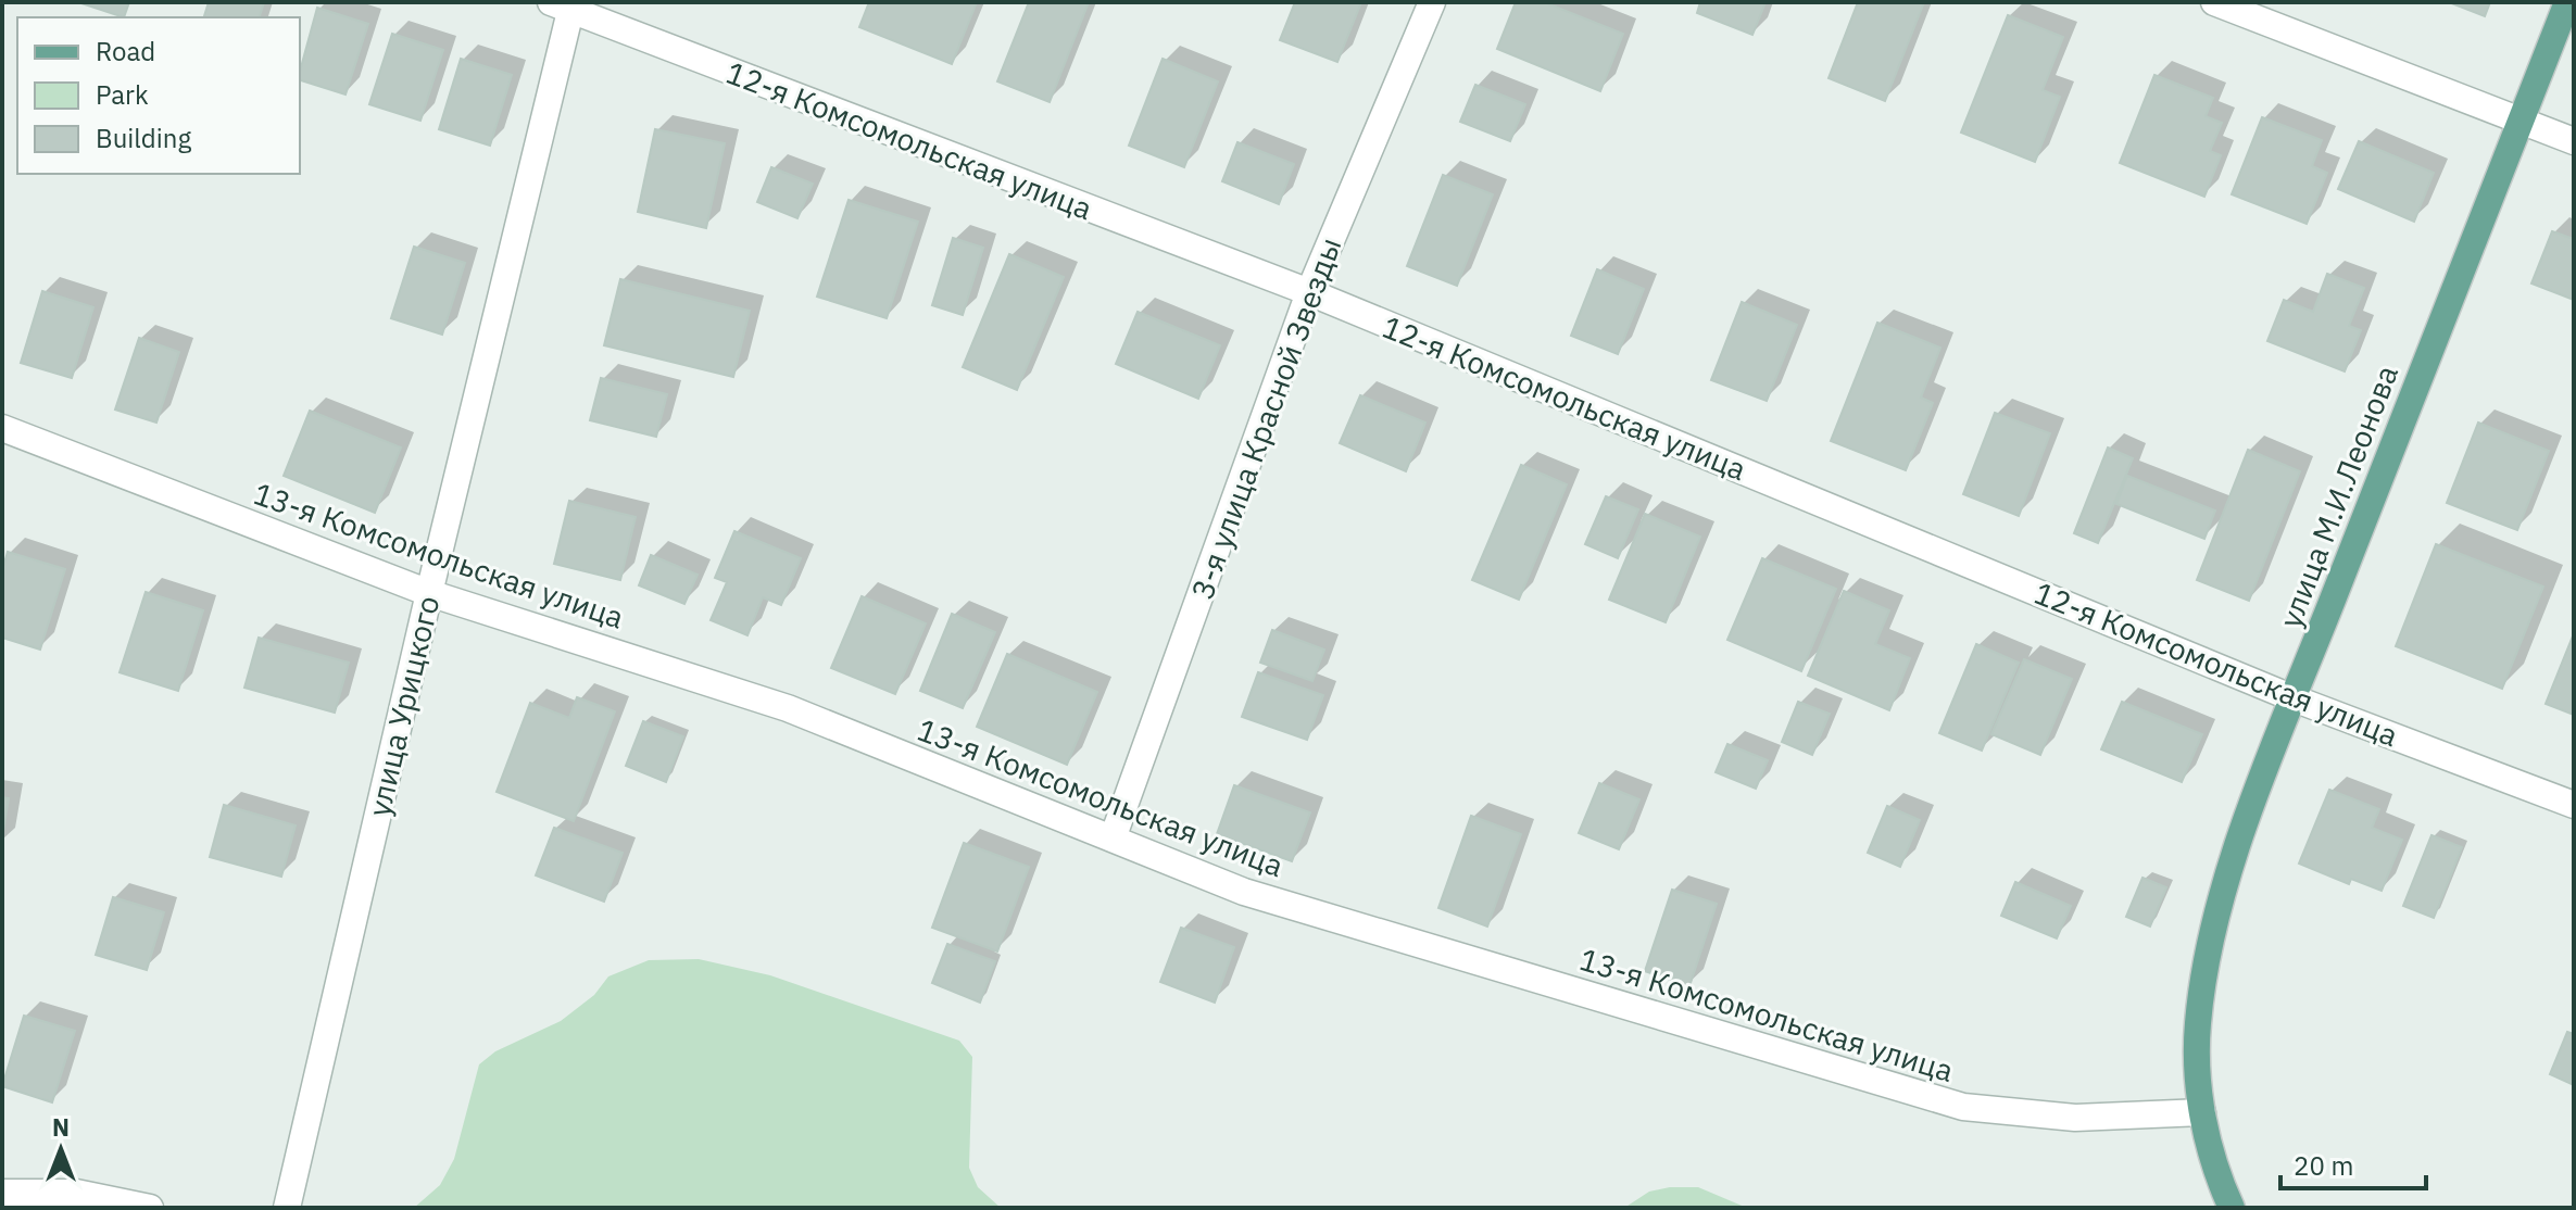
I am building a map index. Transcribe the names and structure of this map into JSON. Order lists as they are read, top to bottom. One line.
{"streets":{"main road":["улица М.И.Леонова"],"street":["12-я Комсомольская улица","3-я улица Красной Звезды","13-я Комсомольская улица","улица Урицкого"]},"crossings":[["12-я Комсомольская улица","3-я улица Красной Звезды"],["12-я Комсомольская улица","улица М.И.Леонова"],["12-я Комсомольская улица","улица Урицкого"],["3-я улица Красной Звезды","13-я Комсомольская улица"],["улица М.И.Леонова","13-я Комсомольская улица"],["13-я Комсомольская улица","улица Урицкого"]],"legend":["Road","Park","Building"],"scale_bar":"20 m","north":"top"}
